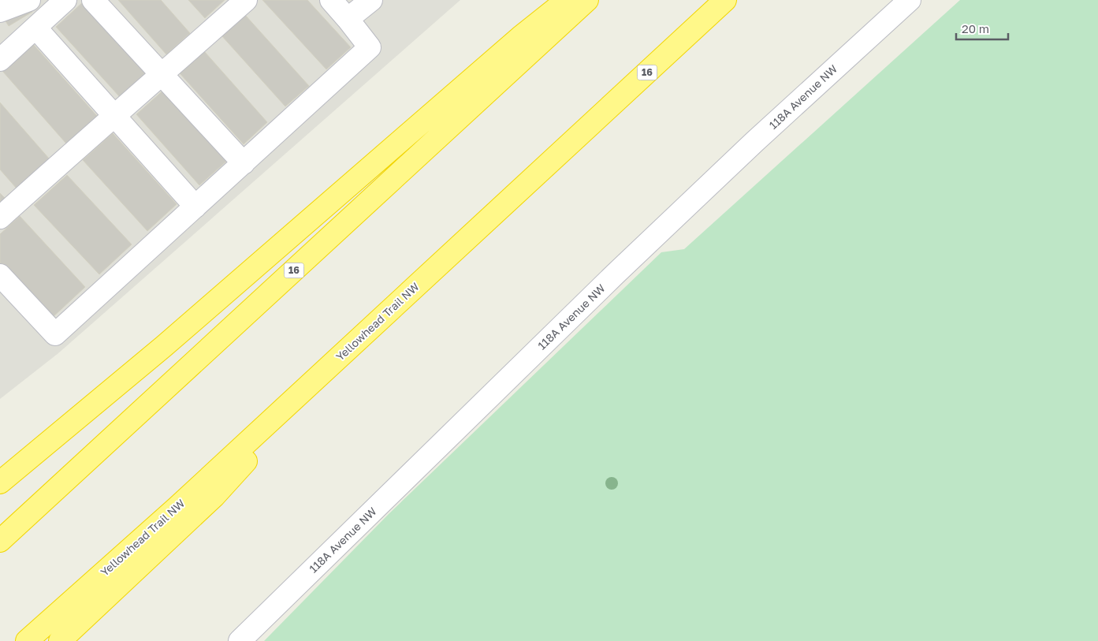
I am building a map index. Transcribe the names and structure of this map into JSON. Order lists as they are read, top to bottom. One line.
{"streets":{"highway":["16","Yellowhead Trail NW"],"street":["118A Avenue NW"]},"scale_bar":"20 m"}
